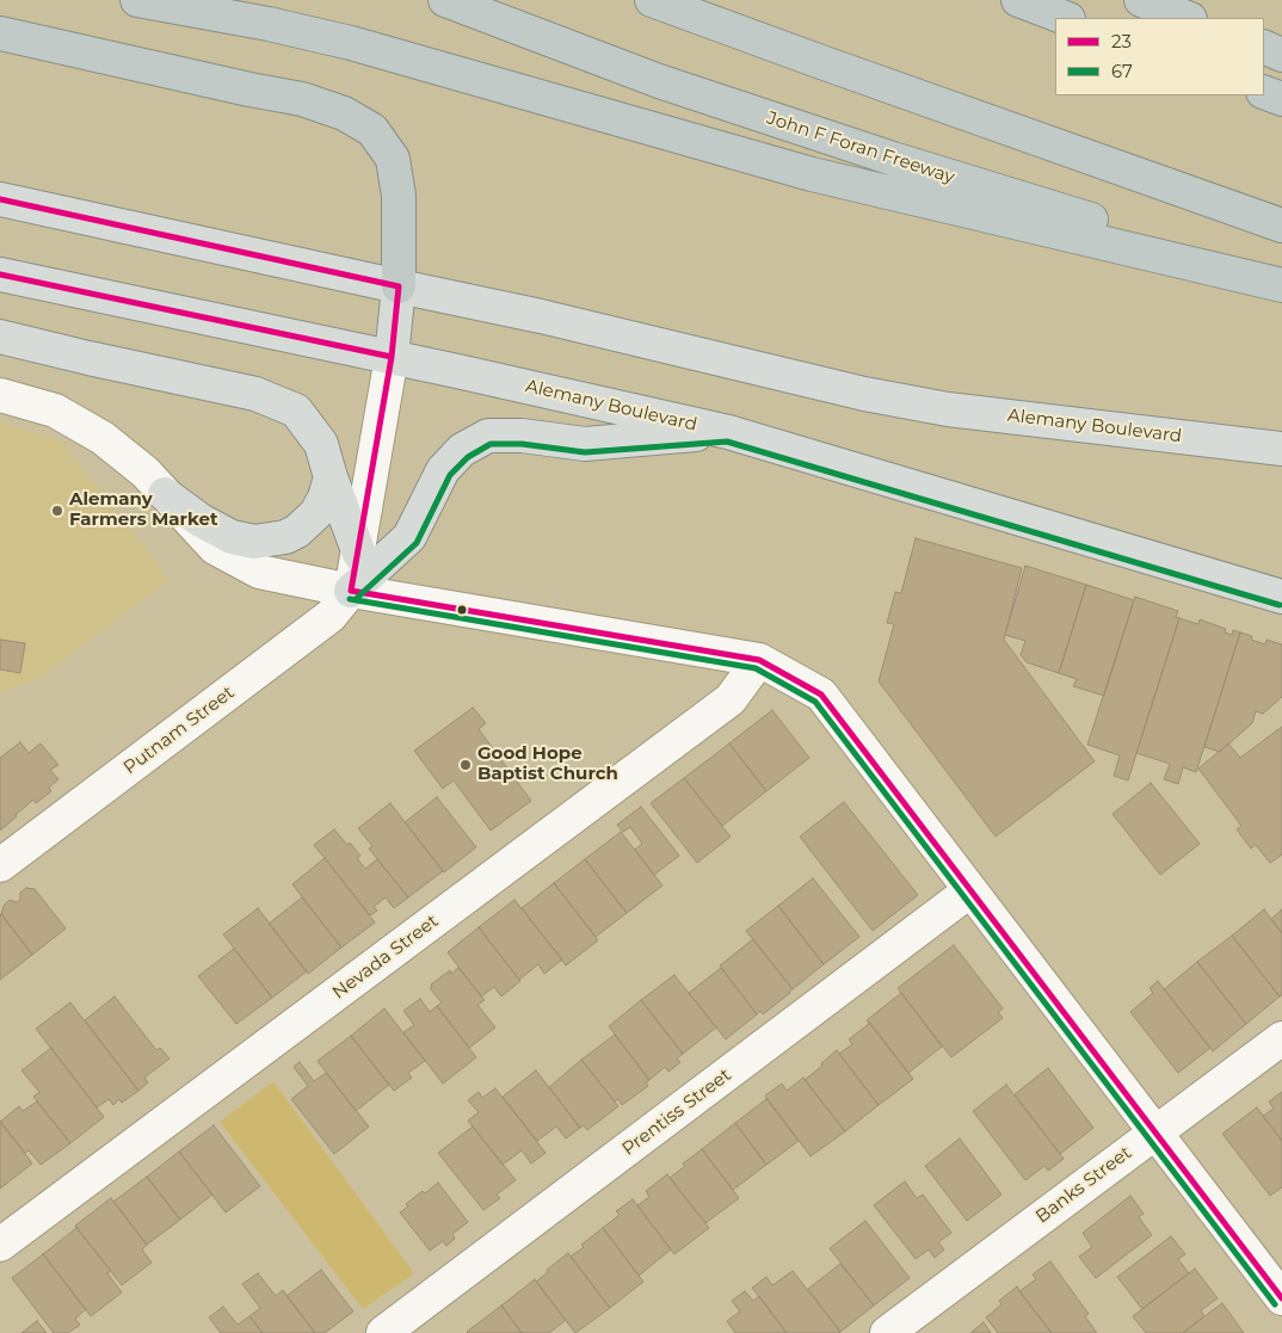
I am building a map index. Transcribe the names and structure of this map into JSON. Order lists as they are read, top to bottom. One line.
{"streets":{"highway":["John F Foran Freeway"],"main road":["Alemany Boulevard"],"street":["Putnam Street","Nevada Street","Prentiss Street","Banks Street"]},"places":["Alemany Farmers Market","Good Hope Baptist Church"],"lines":["transit line 23","transit line 67"],"legend":["23","67"]}
